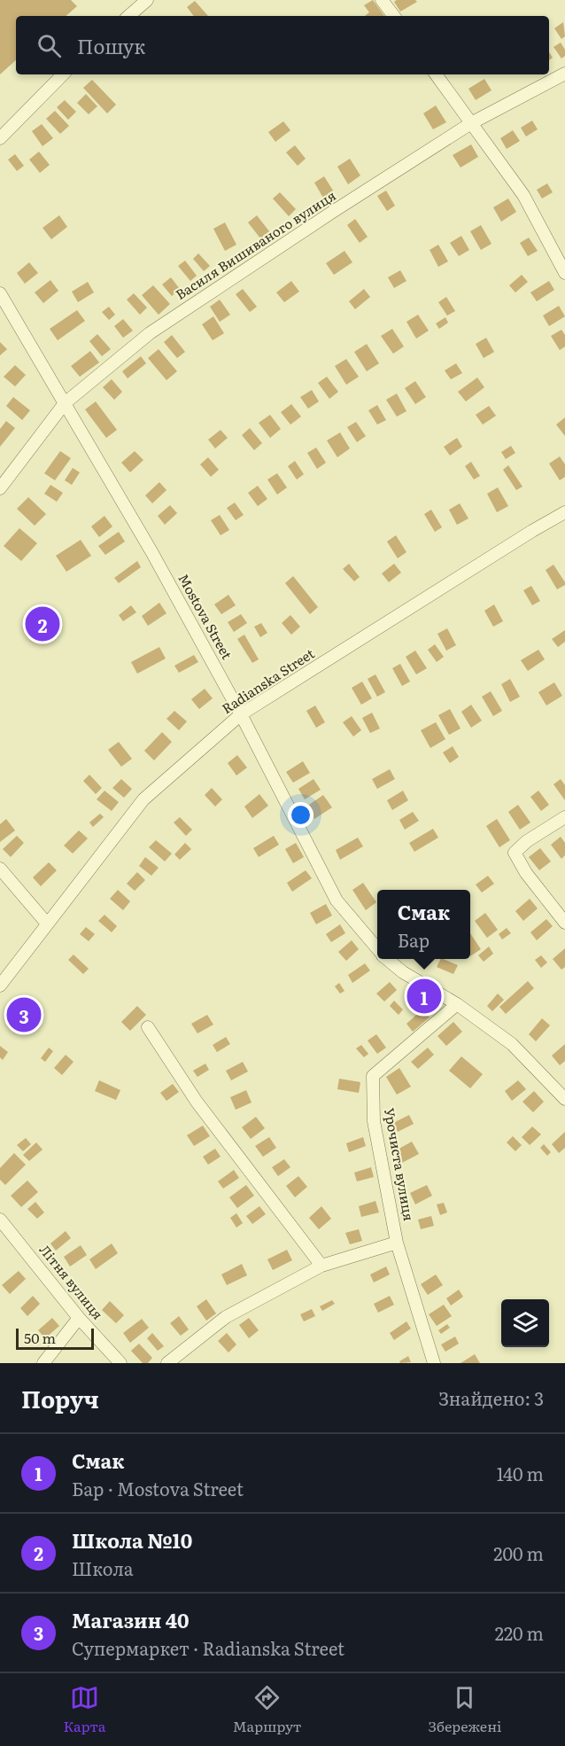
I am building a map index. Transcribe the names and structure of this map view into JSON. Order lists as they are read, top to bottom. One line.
{"streets":{"street":["Василя Вишиваного вулиця","Mostova Street","Radianska Street","Урочиста вулиця","Літня вулиця"]},"crossings":[["Василя Вишиваного вулиця","Mostova Street"],["Mostova Street","Radianska Street"],["Mostova Street","Урочиста вулиця"]],"scale_bar":"50 m","page":{"search":"Пошук","pins":["2","1","3"],"popup":["Смак","Бар"],"scale":"50 m","heading":["Поруч","Знайдено: 3"],"list":[{"mark":"1","name":"Смак","note":"Бар · Mostova Street","value":"140 m"},{"mark":"2","name":"Школа №10","note":"Школа","value":"200 m"},{"mark":"3","name":"Магазин 40","note":"Супермаркет · Radianska Street","value":"220 m"}],"nav":["Карта","Маршрут","Збережені"]}}
